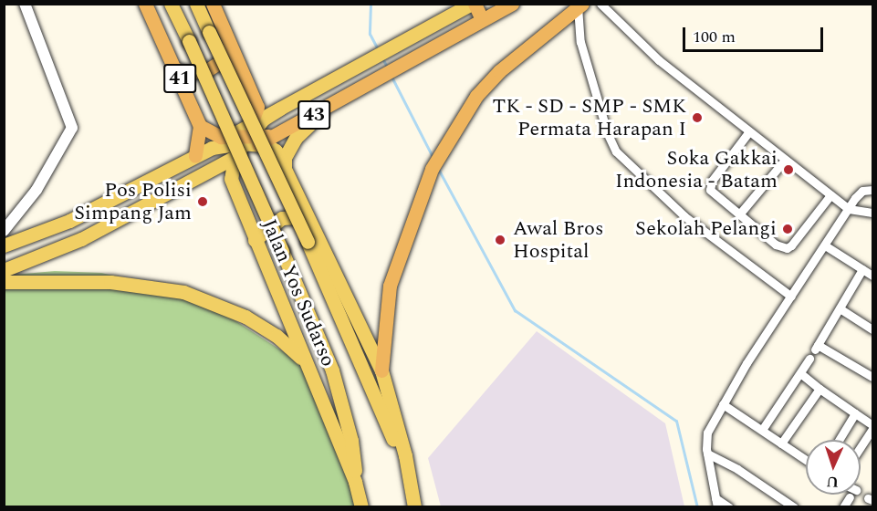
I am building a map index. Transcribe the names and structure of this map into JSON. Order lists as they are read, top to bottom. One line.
{"streets":{"highway":["41","43"],"main road":["Jalan Yos Sudarso"]},"crossings":[["43","Jalan Yos Sudarso"]],"places":["TK - SD - SMP - SMK Permata Harapan I","Soka Gakkai Indonesia - Batam","Pos Polisi Simpang Jam","Sekolah Pelangi","Awal Bros Hospital"],"scale_bar":"100 m","north":"bottom"}
